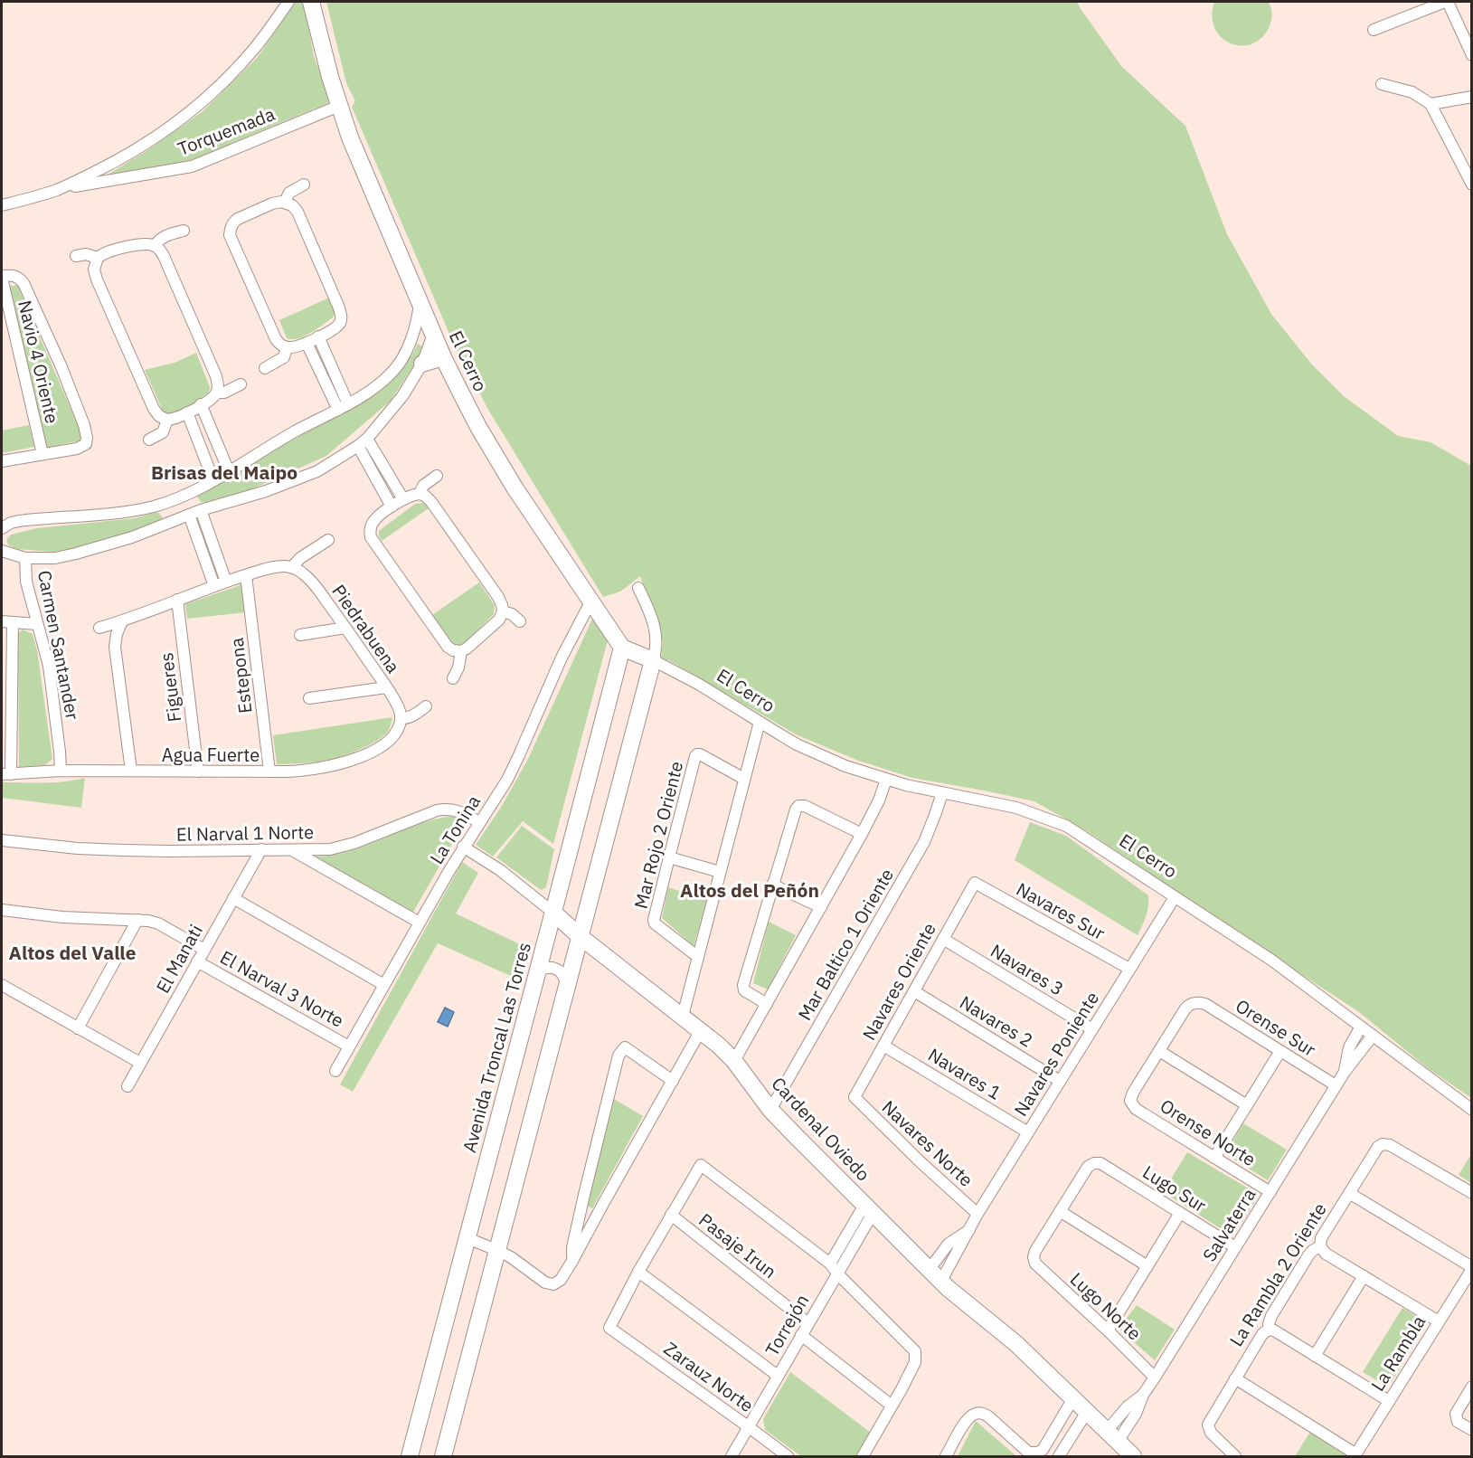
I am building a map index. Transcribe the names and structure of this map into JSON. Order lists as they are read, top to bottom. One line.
{"streets":{"street":["Torquemada","El Cerro","Navio 4 Oriente","Piedrabuena","Carmen Santander","Estepona","Figueres","Agua Fuerte","La Tonina","El Narval 1 Norte","Mar Rojo 2 Oriente","Navares Sur","Mar Baltico 1 Oriente","El Manati","Navares 3","Navares Oriente","El Narval 3 Norte","Navares 2","Orense Sur","Avenida Troncal Las Torres","Navares Poniente","Navares 1","Cardenal Oviedo","Orense Norte","Navares Norte","Lugo Sur","Salvaterra","Pasaje Irun","La Rambla 2 Oriente","Lugo Norte","Torrejón","La Rambla","Zarauz Norte"]},"crossings":[["Torquemada","El Cerro"],["El Cerro","La Tonina"],["El Cerro","Mar Baltico 1 Oriente"],["El Cerro","Avenida Troncal Las Torres"],["El Cerro","Navares Poniente"],["El Cerro","Salvaterra"],["Piedrabuena","Agua Fuerte"],["Carmen Santander","Agua Fuerte"],["Estepona","Agua Fuerte"],["Figueres","Agua Fuerte"],["La Tonina","El Narval 1 Norte"],["La Tonina","El Narval 3 Norte"],["La Tonina","Cardenal Oviedo"],["El Narval 1 Norte","El Manati"],["Navares Sur","Navares Oriente"],["Navares Sur","Navares Poniente"],["Mar Baltico 1 Oriente","Cardenal Oviedo"],["El Manati","El Narval 3 Norte"],["Navares 3","Navares Oriente"],["Navares 3","Navares Poniente"],["Navares Oriente","Navares 2"],["Navares Oriente","Navares 1"],["Navares Oriente","Navares Norte"],["Navares 2","Navares Poniente"],["Orense Sur","Orense Norte"],["Orense Sur","Salvaterra"],["Avenida Troncal Las Torres","Cardenal Oviedo"],["Navares Poniente","Navares 1"],["Navares Poniente","Cardenal Oviedo"],["Navares Poniente","Navares Norte"],["Cardenal Oviedo","Salvaterra"],["Cardenal Oviedo","Torrejón"],["Orense Norte","Salvaterra"],["Lugo Sur","Salvaterra"],["Lugo Sur","Lugo Norte"],["Salvaterra","Lugo Norte"],["Pasaje Irun","Torrejón"],["Torrejón","Zarauz Norte"]],"districts":["Brisas del Maipo","Altos del Peñón","Altos del Valle"]}
